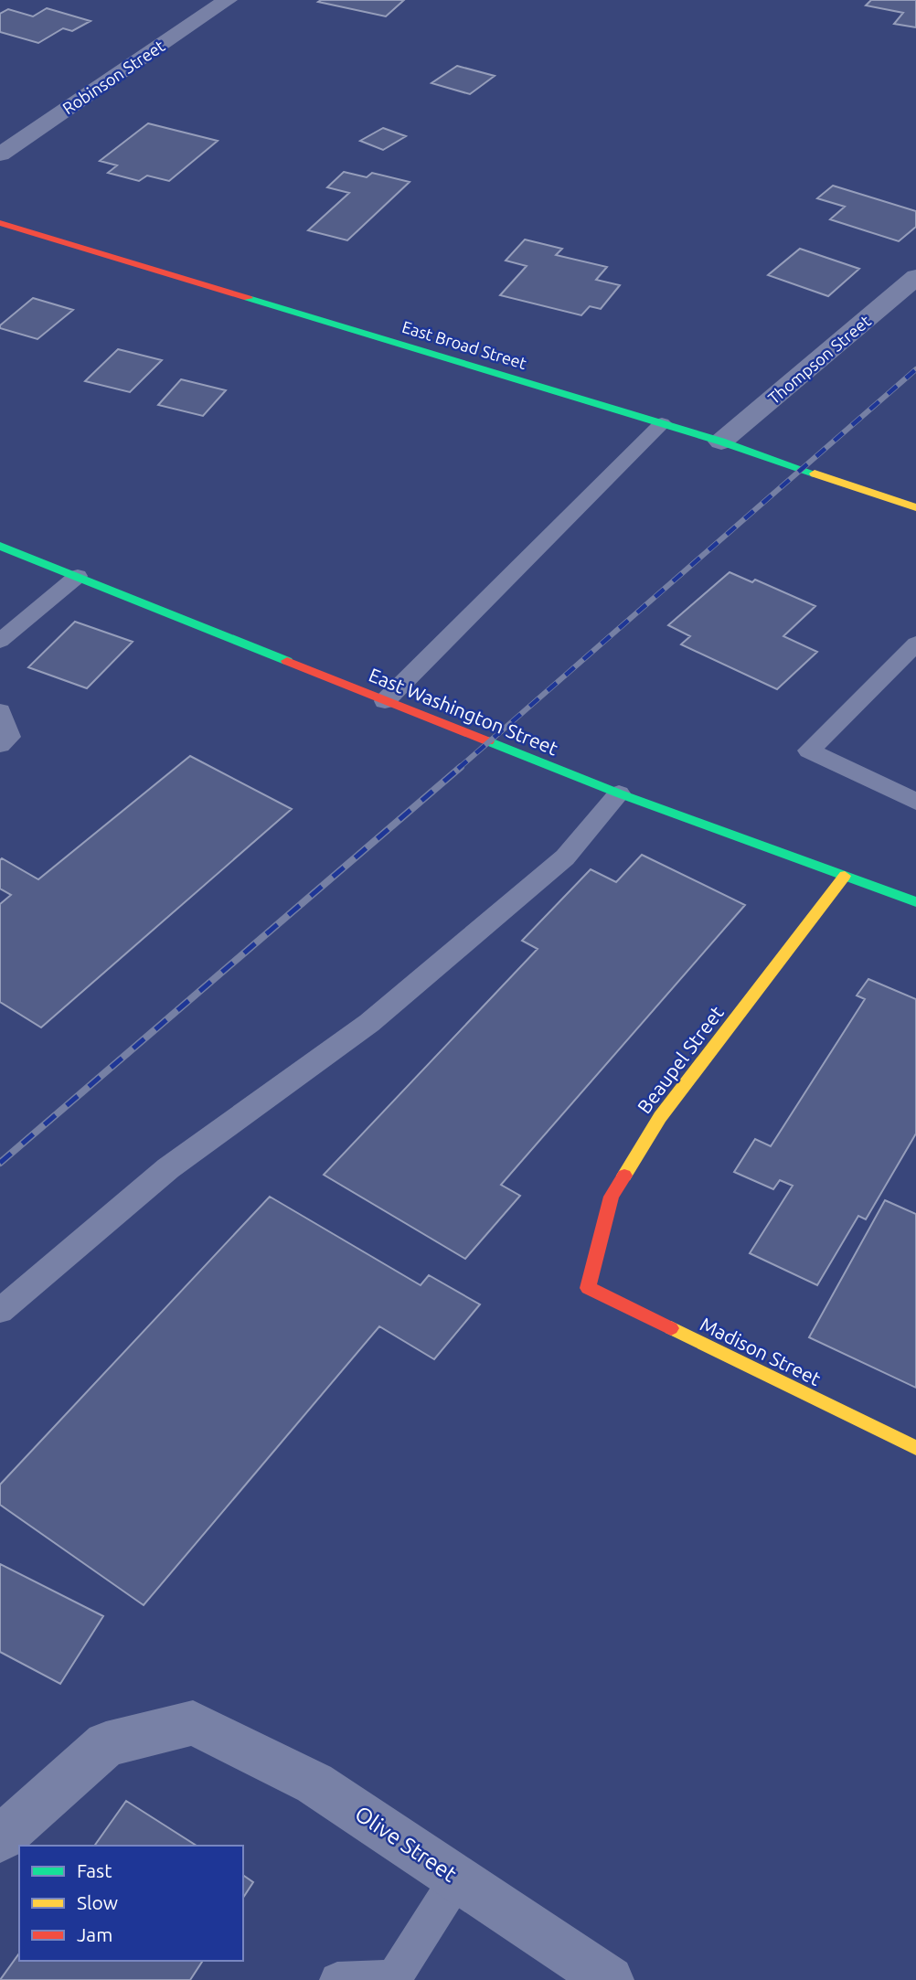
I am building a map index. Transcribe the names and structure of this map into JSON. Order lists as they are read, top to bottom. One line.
{"streets":{"street":["Robinson Street","East Broad Street","Thompson Street","East Washington Street","Beaupel Street","Madison Street","Olive Street"]},"crossings":[["East Broad Street","Thompson Street"],["East Washington Street","Beaupel Street"],["Beaupel Street","Madison Street"]],"legend":["Fast","Slow","Jam"]}
